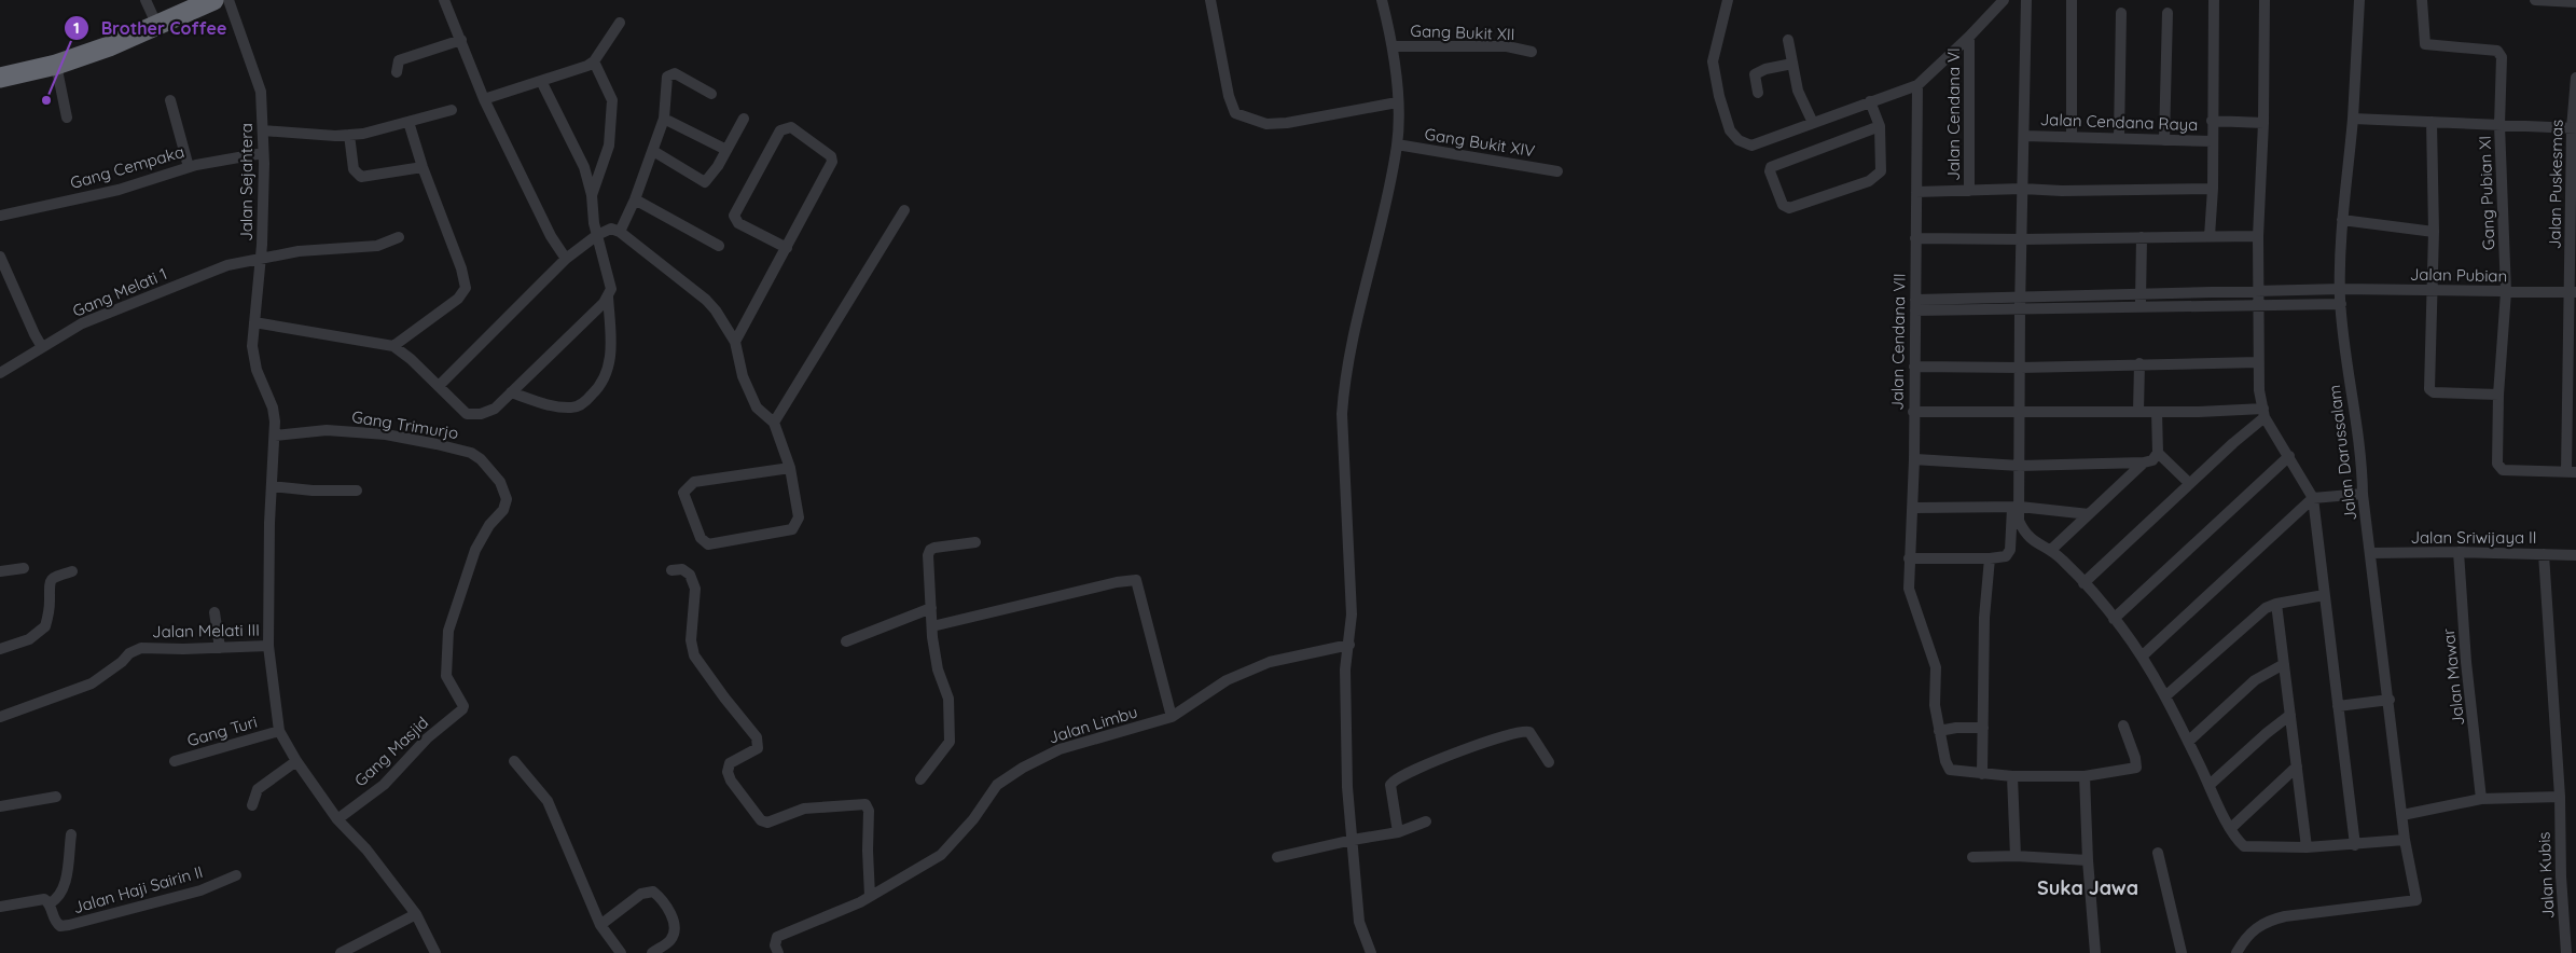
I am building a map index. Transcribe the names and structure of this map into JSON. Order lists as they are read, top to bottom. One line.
{"streets":{"street":["Gang Bukit XII","Jalan Cendana VI","Jalan Cendana Raya","Gang Bukit XIV","Gang Cempaka","Jalan Sejahtera","Jalan Puskesmas","Gang Pubian XI","Jalan Pubian","Gang Melati 1","Jalan Cendana VII","Gang Trimurjo","Jalan Darussalam","Jalan Sriwijaya II","Jalan Melati III","Jalan Mawar","Jalan Limbu","Gang Turi","Gang Masjid","Jalan Kubis","Jalan Haji Sairin II"]},"crossings":[["Gang Cempaka","Jalan Sejahtera"],["Jalan Sejahtera","Gang Melati 1"],["Jalan Sejahtera","Gang Trimurjo"],["Jalan Sejahtera","Jalan Melati III"],["Jalan Sejahtera","Gang Turi"],["Jalan Puskesmas","Gang Pubian XI"],["Jalan Puskesmas","Jalan Pubian"],["Gang Pubian XI","Jalan Pubian"],["Jalan Pubian","Jalan Cendana VII"],["Jalan Pubian","Jalan Darussalam"],["Gang Trimurjo","Gang Masjid"],["Jalan Darussalam","Jalan Sriwijaya II"],["Jalan Sriwijaya II","Jalan Mawar"],["Jalan Sriwijaya II","Jalan Kubis"]],"districts":["Suka Jawa"],"places":["Brother Coffee"]}
